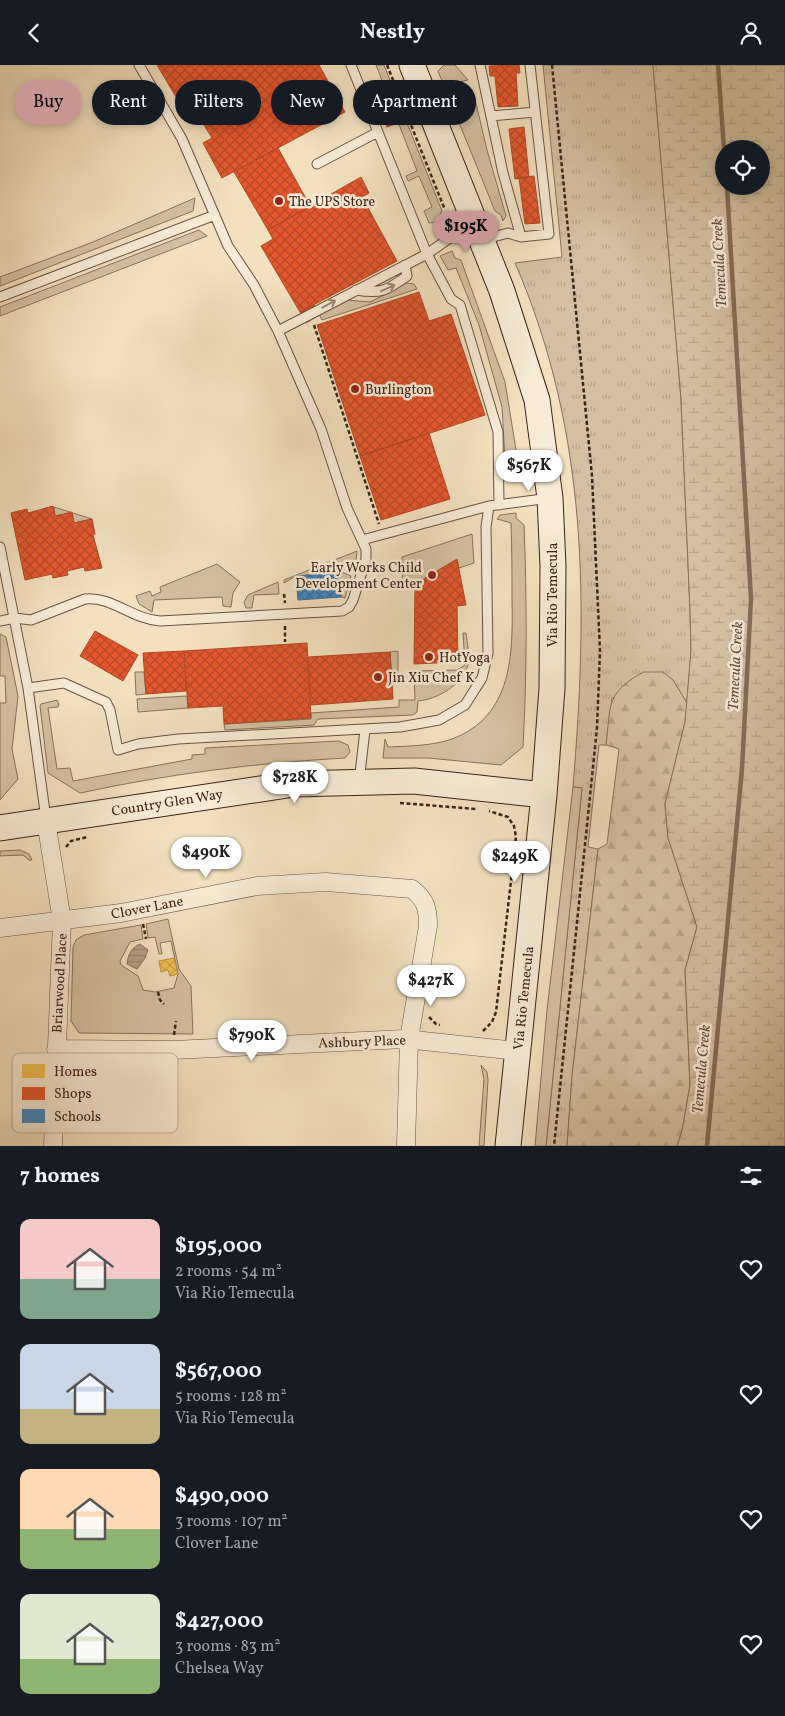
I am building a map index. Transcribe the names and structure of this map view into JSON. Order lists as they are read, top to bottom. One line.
{"streets":{"street":["Via Rio Temecula","Country Glen Way","Clover Lane","Briarwood Place","Ashbury Place"]},"crossings":[["Via Rio Temecula","Country Glen Way"],["Via Rio Temecula","Ashbury Place"],["Country Glen Way","Briarwood Place"],["Clover Lane","Briarwood Place"],["Clover Lane","Ashbury Place"],["Briarwood Place","Ashbury Place"]],"water":["Temecula Creek"],"places":["The UPS Store","Burlington","Early Works Child Development Center","HotYoga","Jin Xiu Chef K"],"legend":["Homes","Shops","Schools"],"page":{"header":"Nestly","chip":["Buy","Rent","Filters","New","Apartment"],"price":["$195K","$567K","$728K","$490K","$249K","$427K","$790K"],"heading":"7 homes","list":[{"name":"$195,000","note":"2 rooms · 54 m² · Via Rio Temecula"},{"name":"$567,000","note":"5 rooms · 128 m² · Via Rio Temecula"},{"name":"$490,000","note":"3 rooms · 107 m² · Clover Lane"},{"name":"$427,000","note":"3 rooms · 83 m² · Chelsea Way"}]}}
